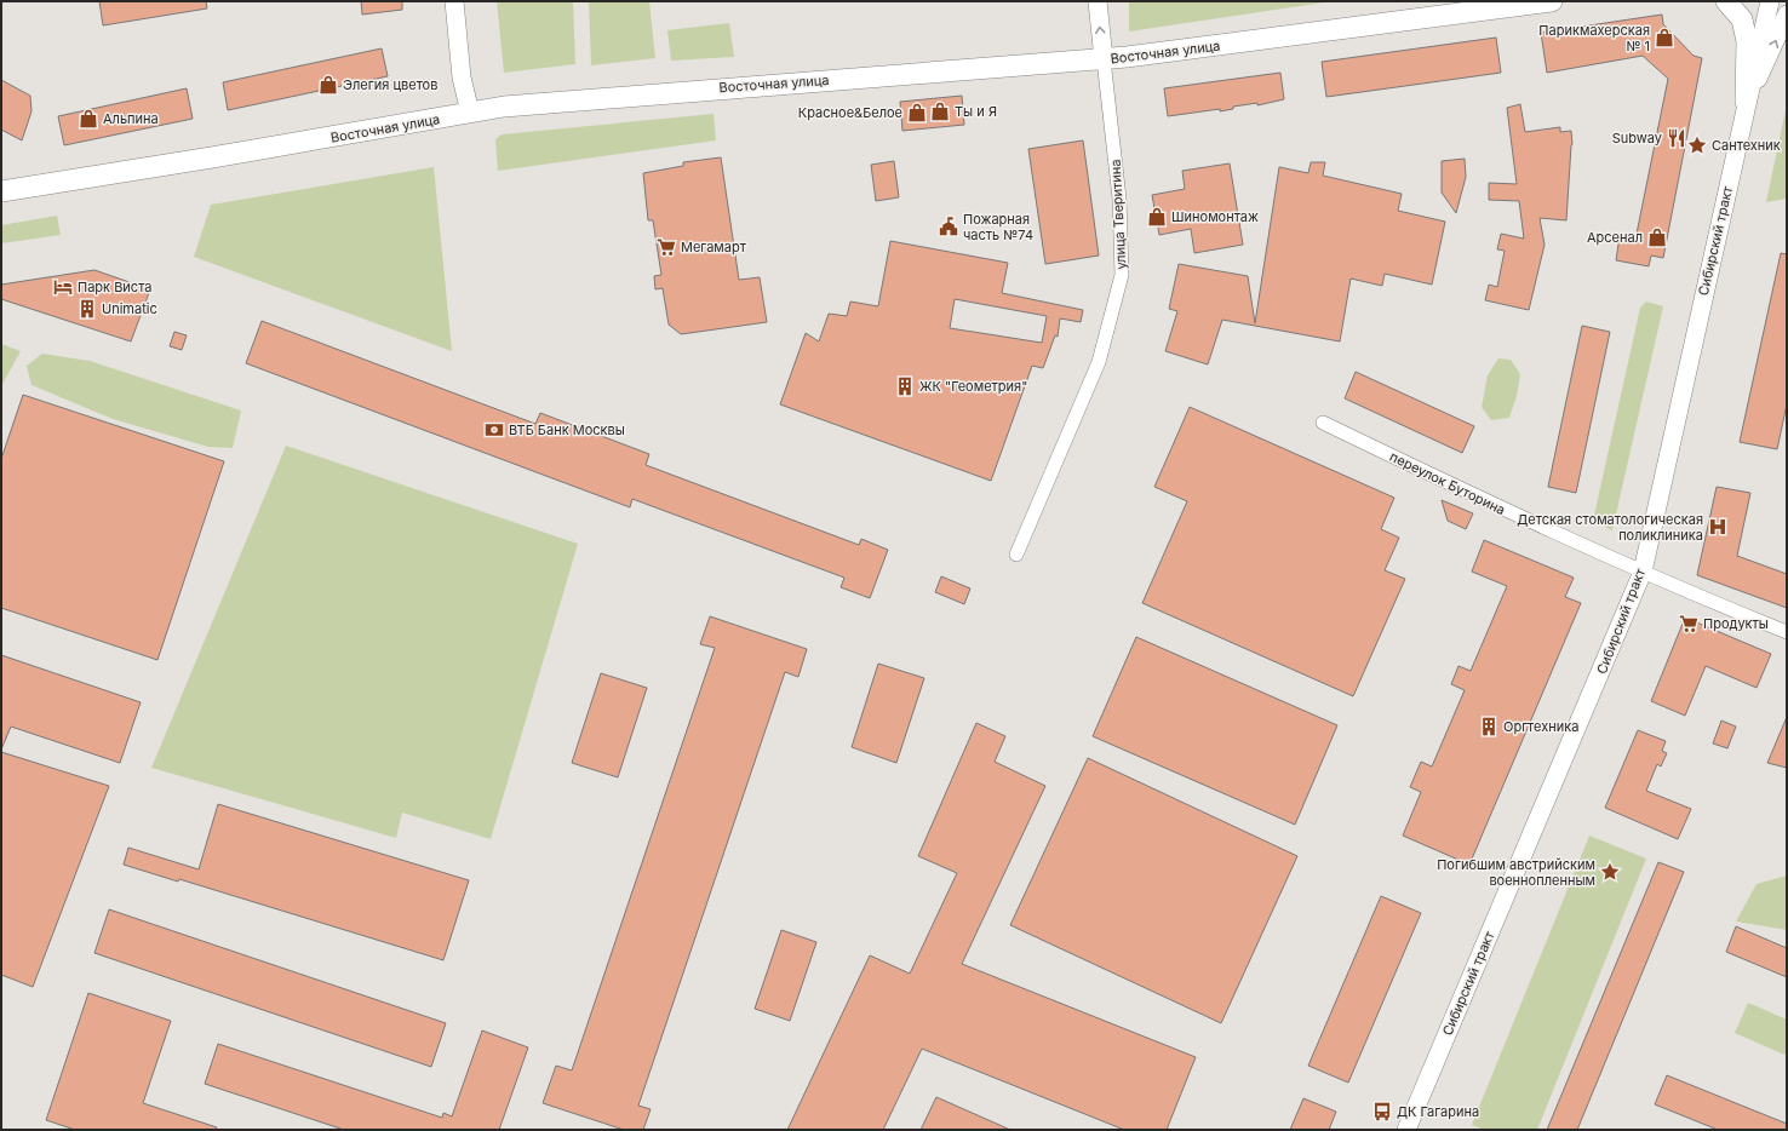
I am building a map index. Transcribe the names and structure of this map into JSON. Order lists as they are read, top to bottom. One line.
{"streets":{"main road":["Восточная улица","улица Тверитина","Сибирский тракт"],"street":["переулок Буторина"]},"crossings":[["Восточная улица","улица Тверитина"],["Сибирский тракт","переулок Буторина"]],"places":{"shop":["Парикмахерская № 1","Элегия цветов","Ты и Я","Красное&Белое","Альпина","Шиномонтаж","Арсенал"],"restaurant":["Subway"],"place":["Сантехник","Погибшим австрийским военнопленным"],"public building":["Пожарная часть №74"],"supermarket":["Мегамарт","Продукты"],"hotel":["Парк Виста"],"building":["Unimatic","ЖК \"Геометрия\"","Оргтехника"],"bank":["ВТБ Банк Москвы"],"hospital":["Детская стоматологическая поликлиника"],"bus stop":["ДК Гагарина"]}}
